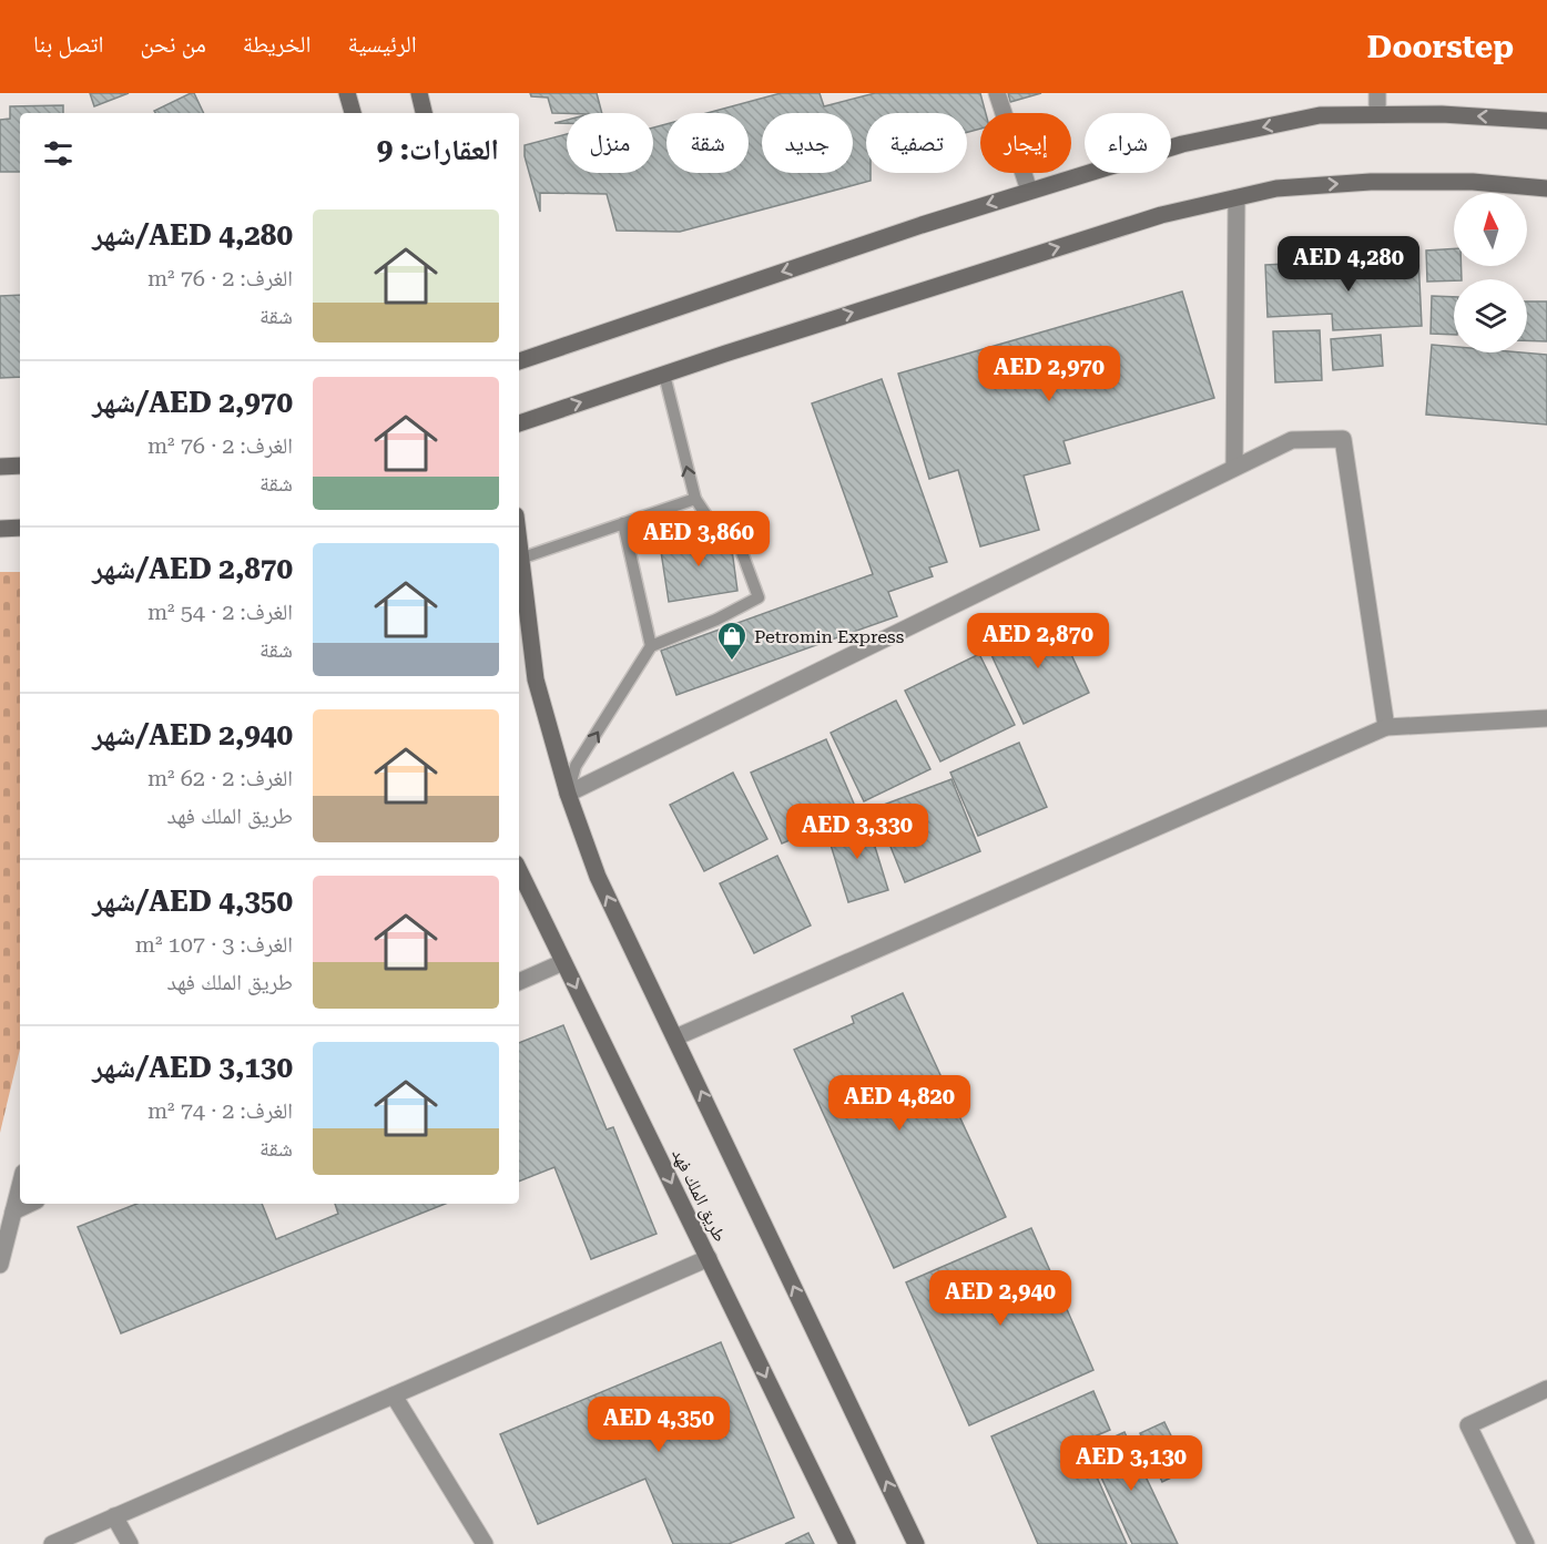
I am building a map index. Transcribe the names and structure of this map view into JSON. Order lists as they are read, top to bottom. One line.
{"streets":{"main road":["طريق الملك فهد"]},"places":{"shop":["Petromin Express"]},"north":"top","page":{"header":"Doorstep","nav":["الرئيسية","الخريطة","من نحن","اتصل بنا"],"chip":["شراء","إيجار","تصفية","جديد","شقة","منزل"],"heading":"العقارات: 9","list":[{"name":"AED 4,280/شهر","note":"الغرف: 2 · 76 m² · شقة"},{"name":"AED 2,970/شهر","note":"الغرف: 2 · 76 m² · شقة"},{"name":"AED 2,870/شهر","note":"الغرف: 2 · 54 m² · شقة"},{"name":"AED 2,940/شهر","note":"الغرف: 2 · 62 m² · طريق الملك فهد"},{"name":"AED 4,350/شهر","note":"الغرف: 3 · 107 m² · طريق الملك فهد"},{"name":"AED 3,130/شهر","note":"الغرف: 2 · 74 m² · شقة"}],"price":["AED 4,280","AED 2,970","AED 3,860","AED 2,870","AED 3,330","AED 4,820","AED 2,940","AED 4,350","AED 3,130"]}}
